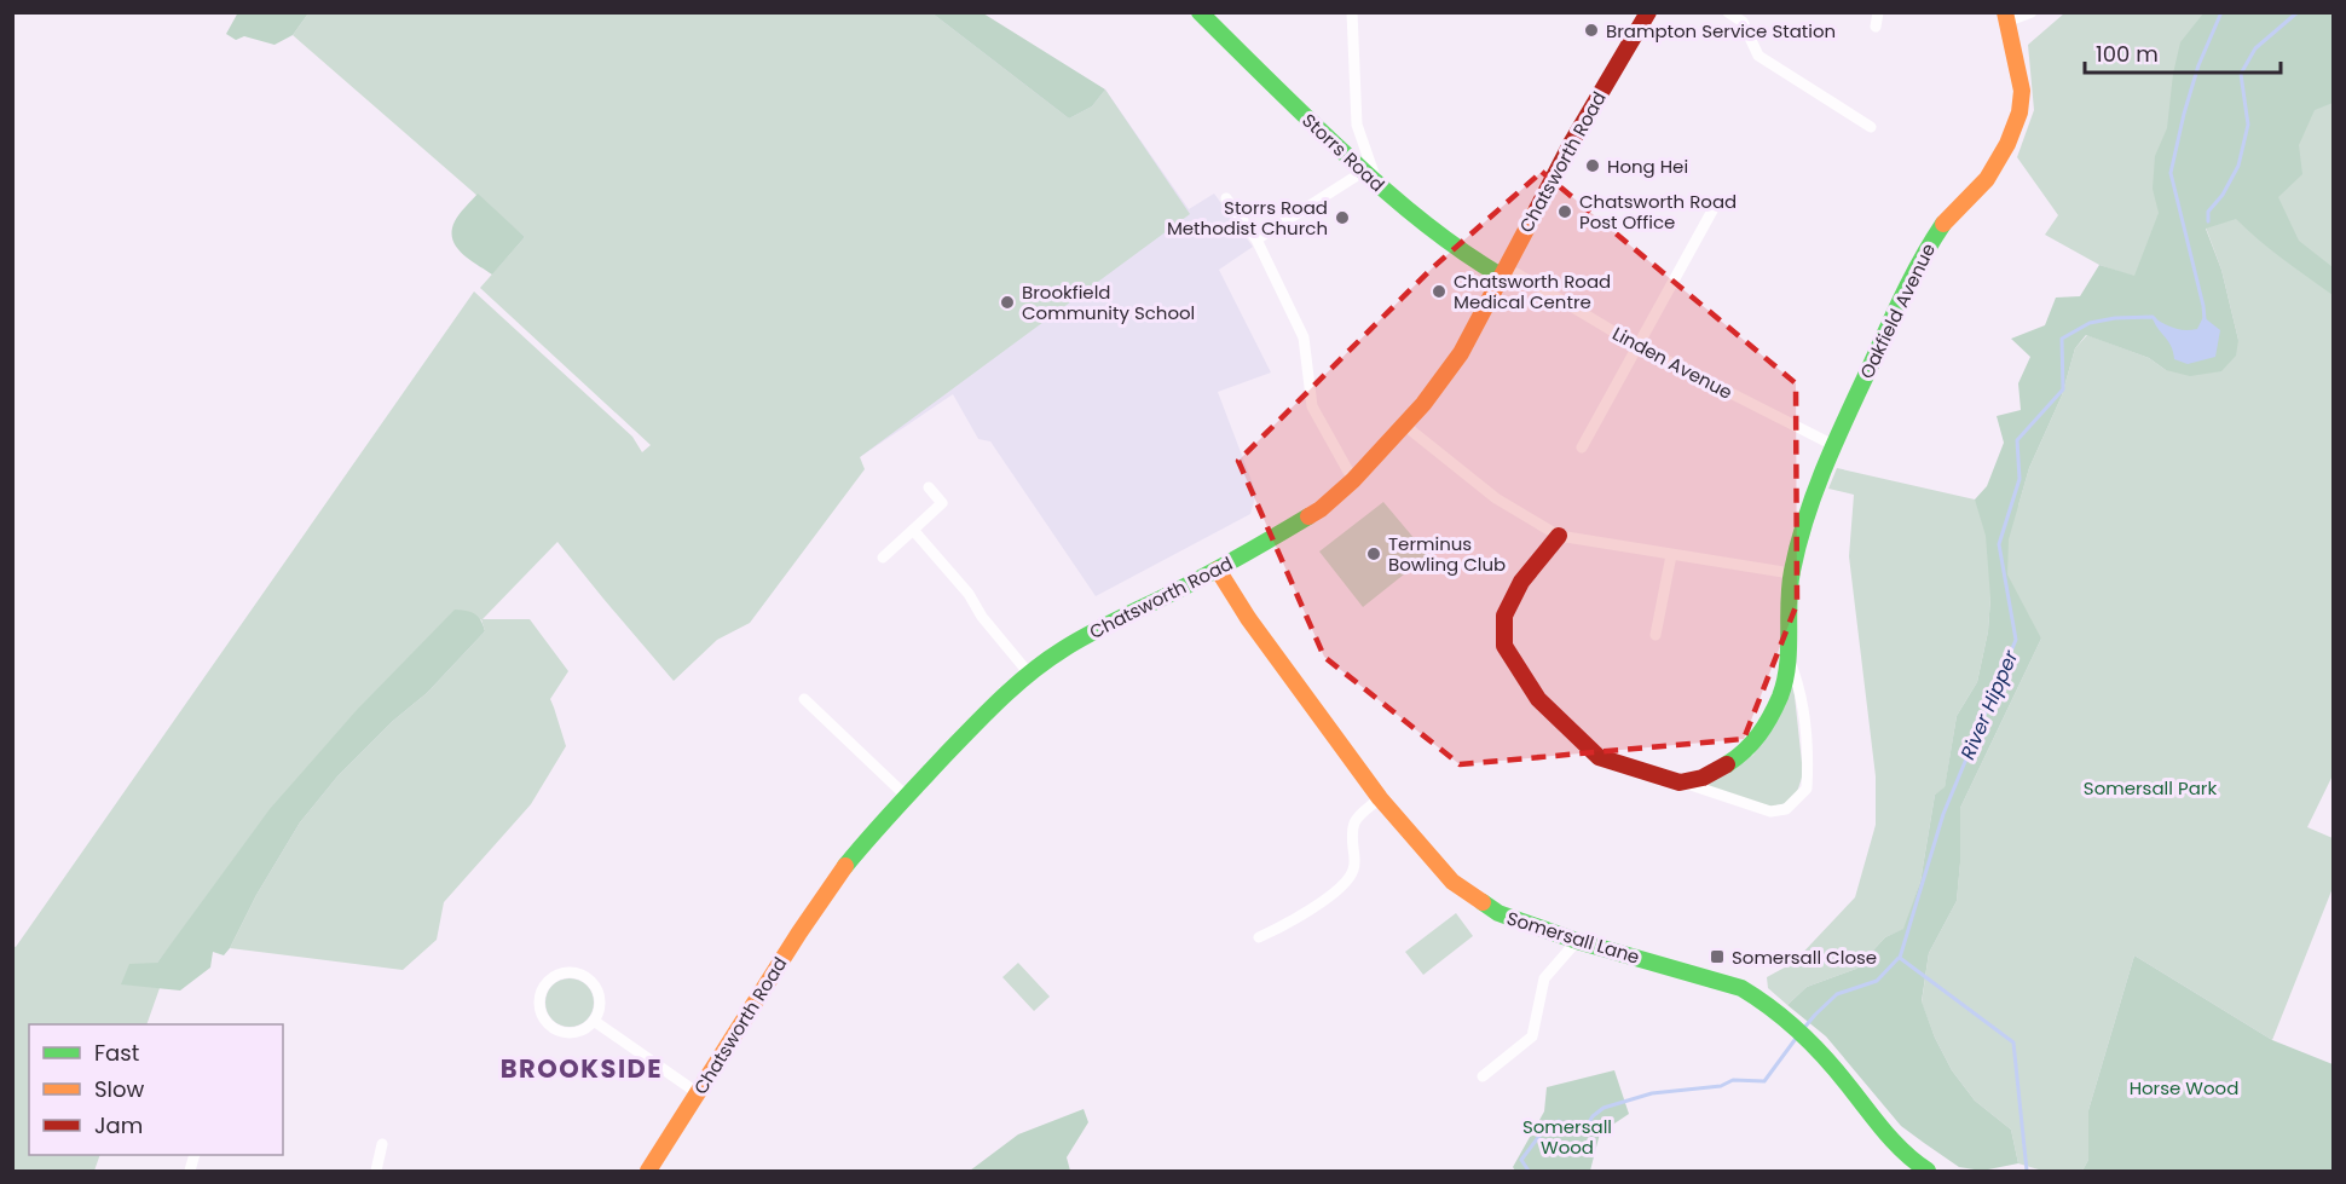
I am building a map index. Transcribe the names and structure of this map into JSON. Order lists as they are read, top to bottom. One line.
{"streets":{"main road":["Storrs Road","Chatsworth Road","Oakfield Avenue","Somersall Lane"],"street":["Linden Avenue"]},"crossings":[["Storrs Road","Chatsworth Road"],["Storrs Road","Linden Avenue"],["Chatsworth Road","Linden Avenue"],["Chatsworth Road","Somersall Lane"],["Oakfield Avenue","Linden Avenue"]],"districts":["BROOKSIDE"],"water":["River Hipper"],"parks":["Somersall Park","Horse Wood","Somersall Wood"],"places":{"other":["Brampton Service Station","Hong Hei","Chatsworth Road Post Office","Storrs Road Methodist Church","Chatsworth Road Medical Centre","Brookfield Community School","Terminus Bowling Club"],"transit":["Somersall Close"]},"legend":["Fast","Slow","Jam"],"scale_bar":"100 m"}
